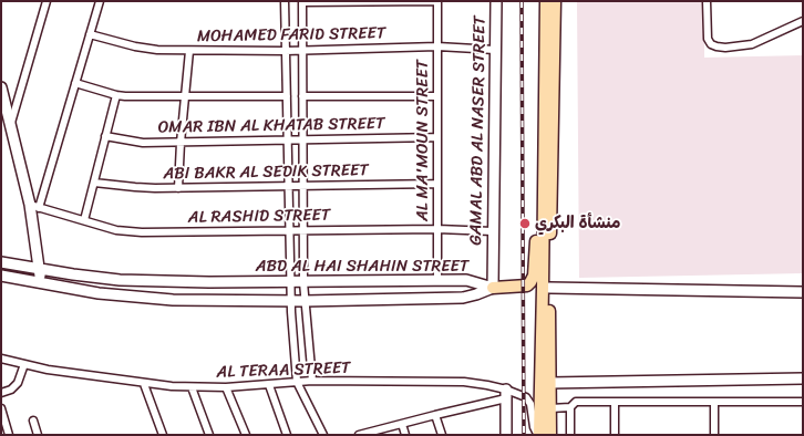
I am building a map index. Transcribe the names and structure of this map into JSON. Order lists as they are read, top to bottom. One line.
{"streets":{"street":["MOHAMED FARID STREET","OMAR IBN AL KHATAB STREET","GAMAL ABD AL NASER STREET","AL MA'MOUN STREET","ABI BAKR AL SEDIK STREET","AL RASHID STREET","ABD AL HAI SHAHIN STREET","AL TERAA STREET"]},"crossings":[["MOHAMED FARID STREET","GAMAL ABD AL NASER STREET"],["MOHAMED FARID STREET","AL MA'MOUN STREET"],["OMAR IBN AL KHATAB STREET","AL MA'MOUN STREET"],["GAMAL ABD AL NASER STREET","AL RASHID STREET"],["GAMAL ABD AL NASER STREET","ABD AL HAI SHAHIN STREET"],["AL MA'MOUN STREET","ABI BAKR AL SEDIK STREET"],["AL MA'MOUN STREET","AL RASHID STREET"],["AL MA'MOUN STREET","ABD AL HAI SHAHIN STREET"]],"places":["منشأة البكري"]}
